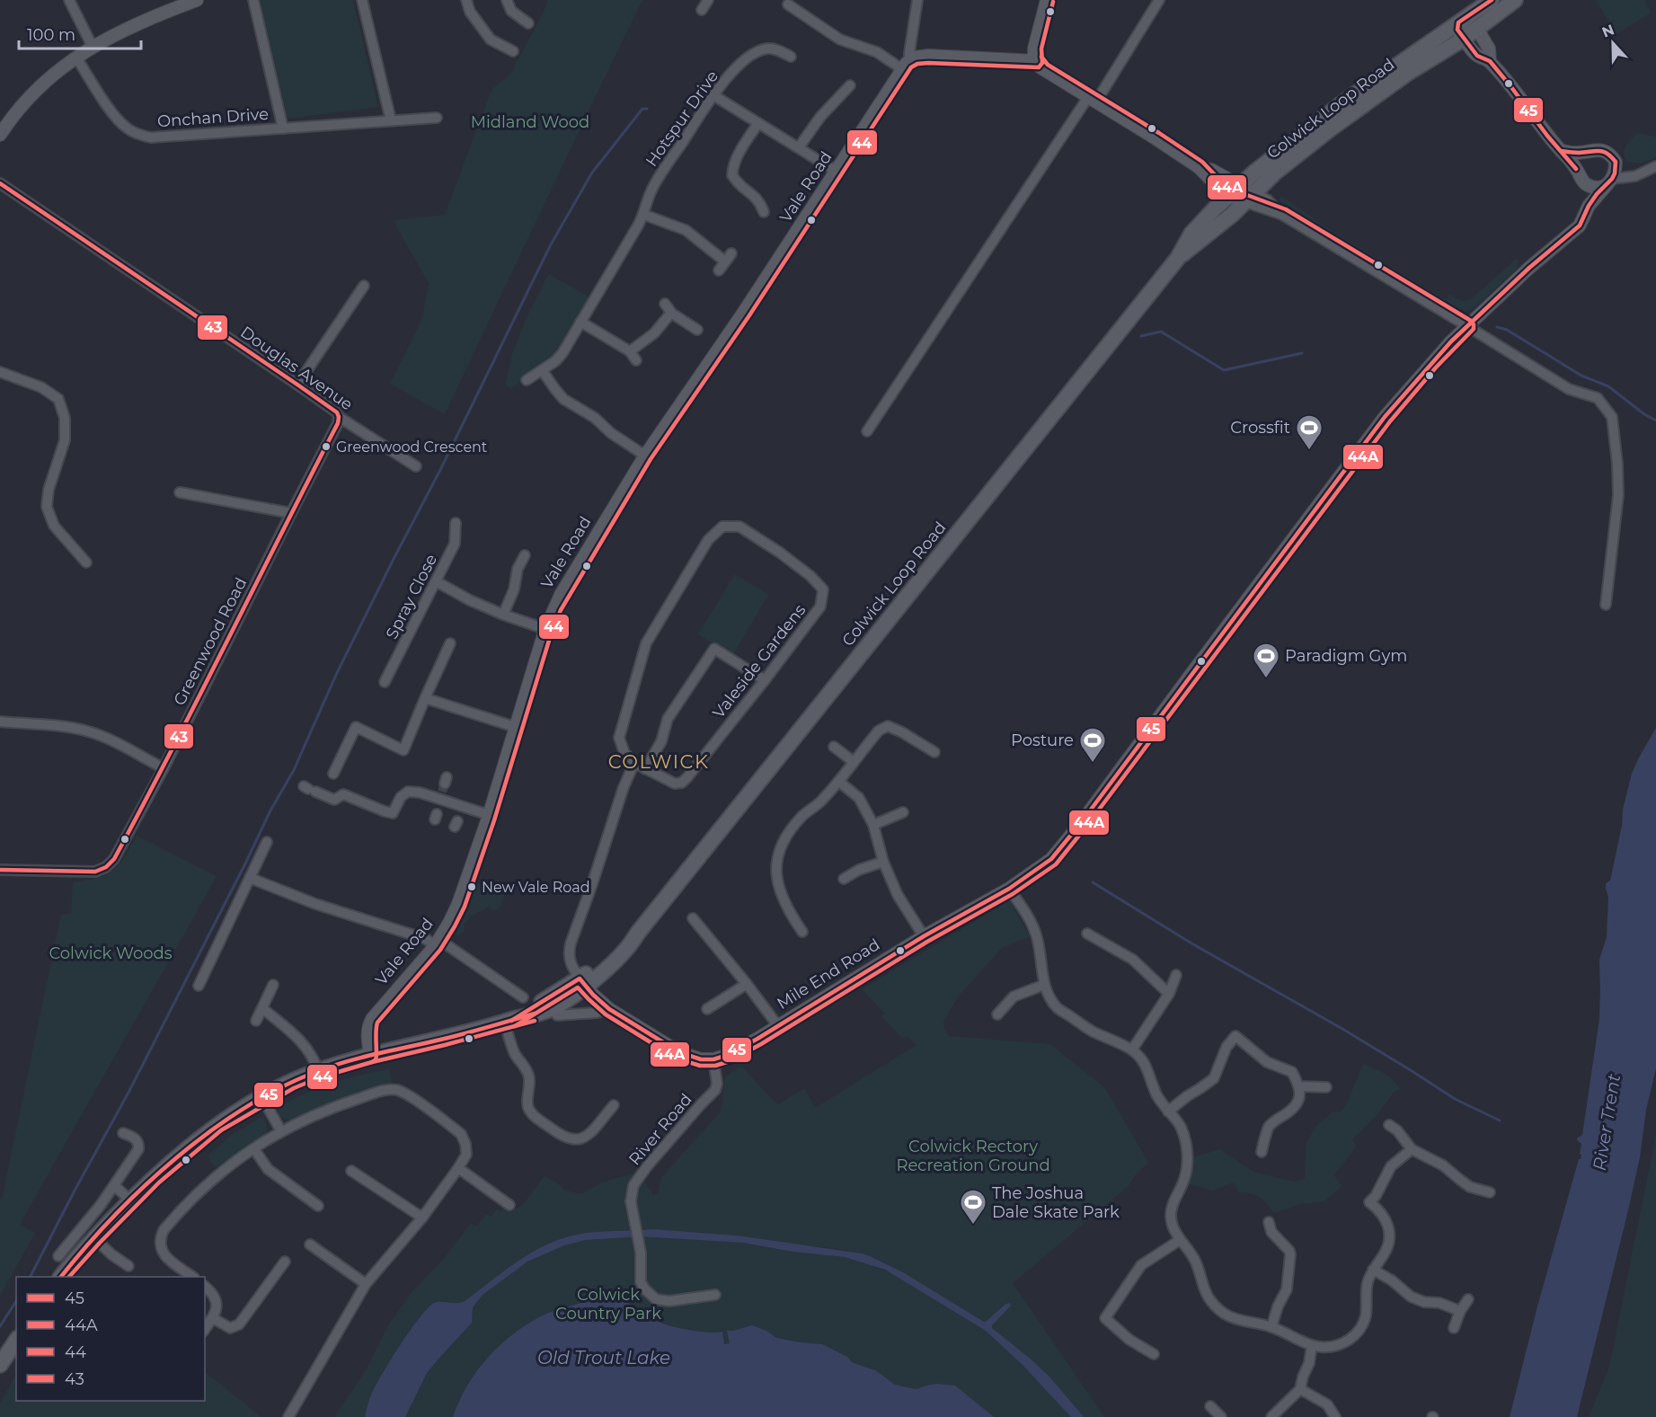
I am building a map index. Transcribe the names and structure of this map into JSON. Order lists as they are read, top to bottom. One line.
{"streets":{"main road":["Colwick Loop Road"],"street":["Onchan Drive","Hotspur Drive","Vale Road","Douglas Avenue","Spray Close","Greenwood Road","Valeside Gardens","Mile End Road","River Road"]},"crossings":[["Douglas Avenue","Greenwood Road"],["Mile End Road","River Road"]],"districts":["COLWICK"],"water":["River Trent","Old Trout Lake"],"parks":["Midland Wood","Colwick Woods","Colwick Rectory Recreation Ground","Colwick Country Park"],"places":{"other":["Greenwood Crescent","New Vale Road"],"sports":["Crossfit","Paradigm Gym","Posture","The Joshua Dale Skate Park"]},"lines":["transit line 45","transit line 44","transit line 44A","transit line 43"],"legend":["45","44A","44","43"],"scale_bar":"100 m","north":"top"}
